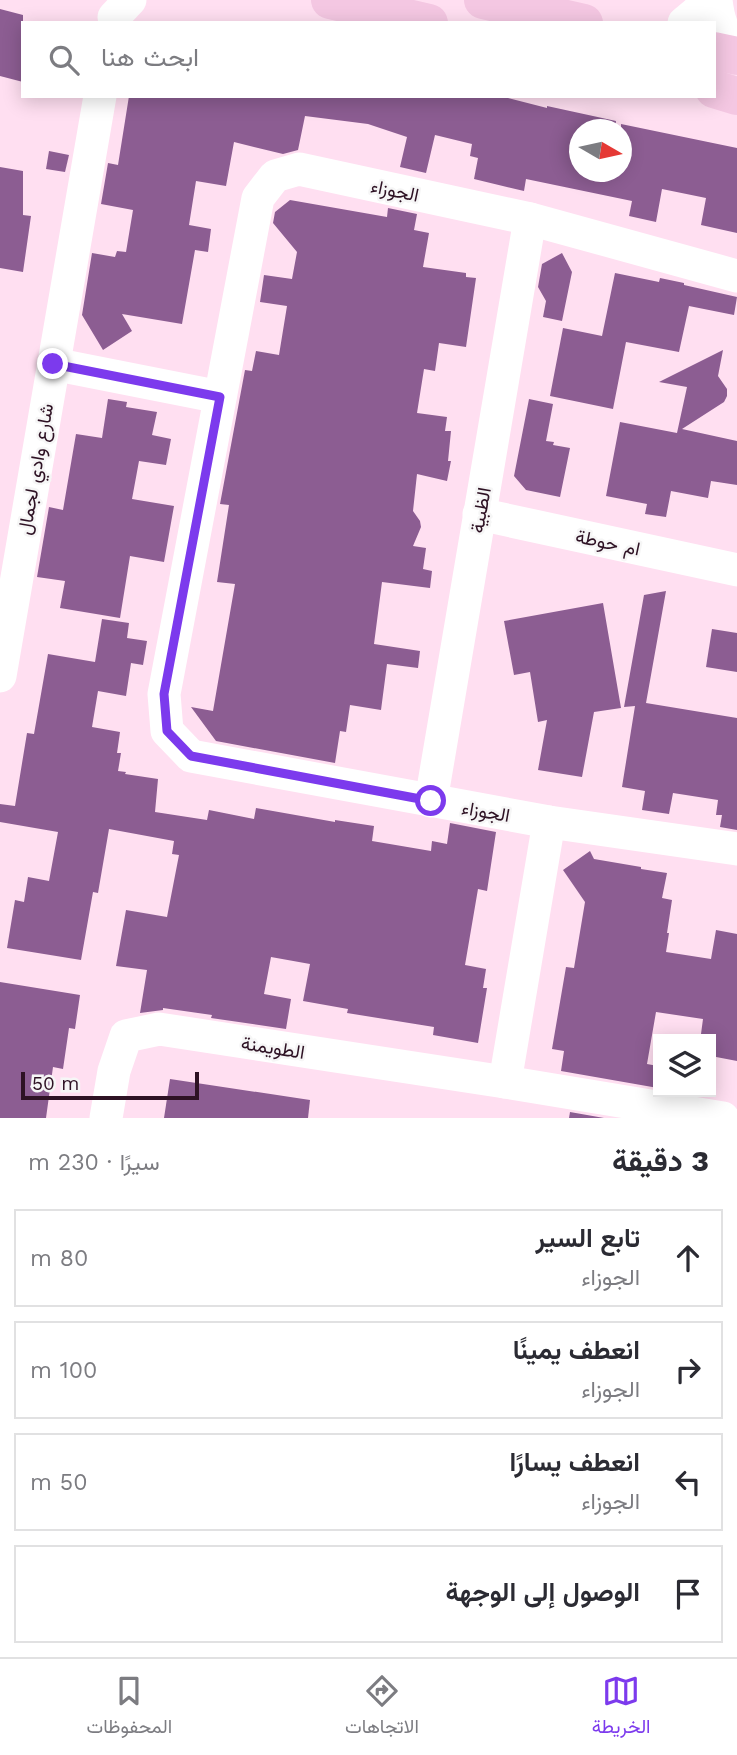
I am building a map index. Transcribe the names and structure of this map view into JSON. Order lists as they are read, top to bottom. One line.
{"streets":{"street":["الجوزاء","شارع وادي لجمال","الظبية","ام حوطة","الطويمنة"]},"crossings":[["الجوزاء","الظبية"],["الظبية","ام حوطة"]],"scale_bar":"50 m","north":"right","page":{"search":"ابحث هنا","scale":"50 m","heading":["3 دقيقة","سيرًا · 230 m"],"list":[["تابع السير","الجوزاء","80 m"],["انعطف يمينًا","الجوزاء","100 m"],["انعطف يسارًا","الجوزاء","50 m"],"الوصول إلى الوجهة"],"nav":["الخريطة","الاتجاهات","المحفوظات"]}}
